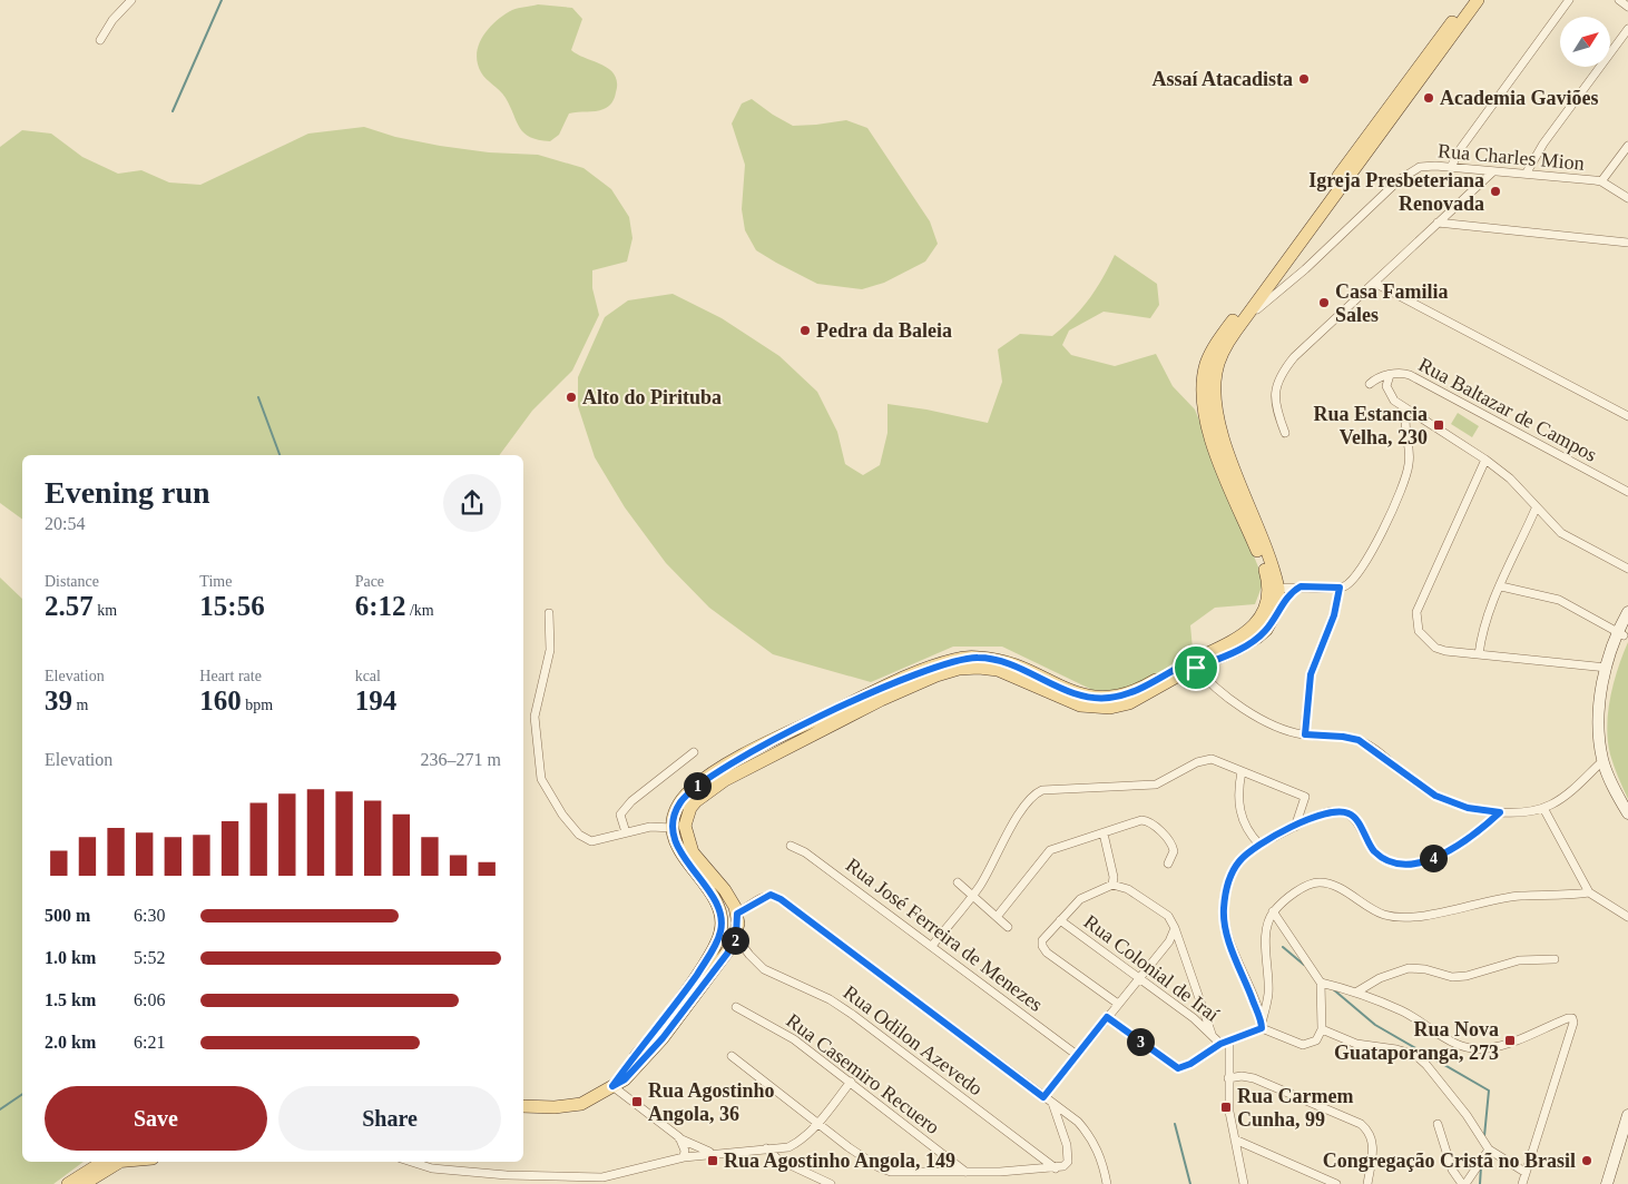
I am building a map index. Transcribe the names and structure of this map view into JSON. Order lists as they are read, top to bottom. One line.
{"streets":{"street":["Rua Charles Mion","Rua Baltazar de Campos","Rua José Ferreira de Menezes","Rua Colonial de Iraí","Rua Odilon Azevedo","Rua Casemiro Recuero"]},"places":{"other":["Assaí Atacadista","Academia Gaviões","Igreja Presbeteriana Renovada","Casa Familia Sales","Pedra da Baleia","Alto do Pirituba","Congregação Cristã no Brasil"],"transit":["Rua Estancia Velha, 230","Rua Nova Guataporanga, 273","Rua Agostinho Angola, 36","Rua Carmem Cunha, 99","Rua Agostinho Angola, 149"]},"north":"top right","page":{"heading":["Evening run","20:54"],"stats":[["Distance","2.57 km"],["Time","15:56"],["Pace","6:12 /km"],["Elevation","39 m"],["Heart rate","160 bpm"],["kcal","194"]],"chart":["Elevation","236–271 m"],"pins":["1","4","2","3"],"list":[{"name":"500 m","note":"6:30"},{"name":"1.0 km","note":"5:52"},{"name":"1.5 km","note":"6:06"},{"name":"2.0 km","note":"6:21"}],"buttons":["Save","Share"]}}
